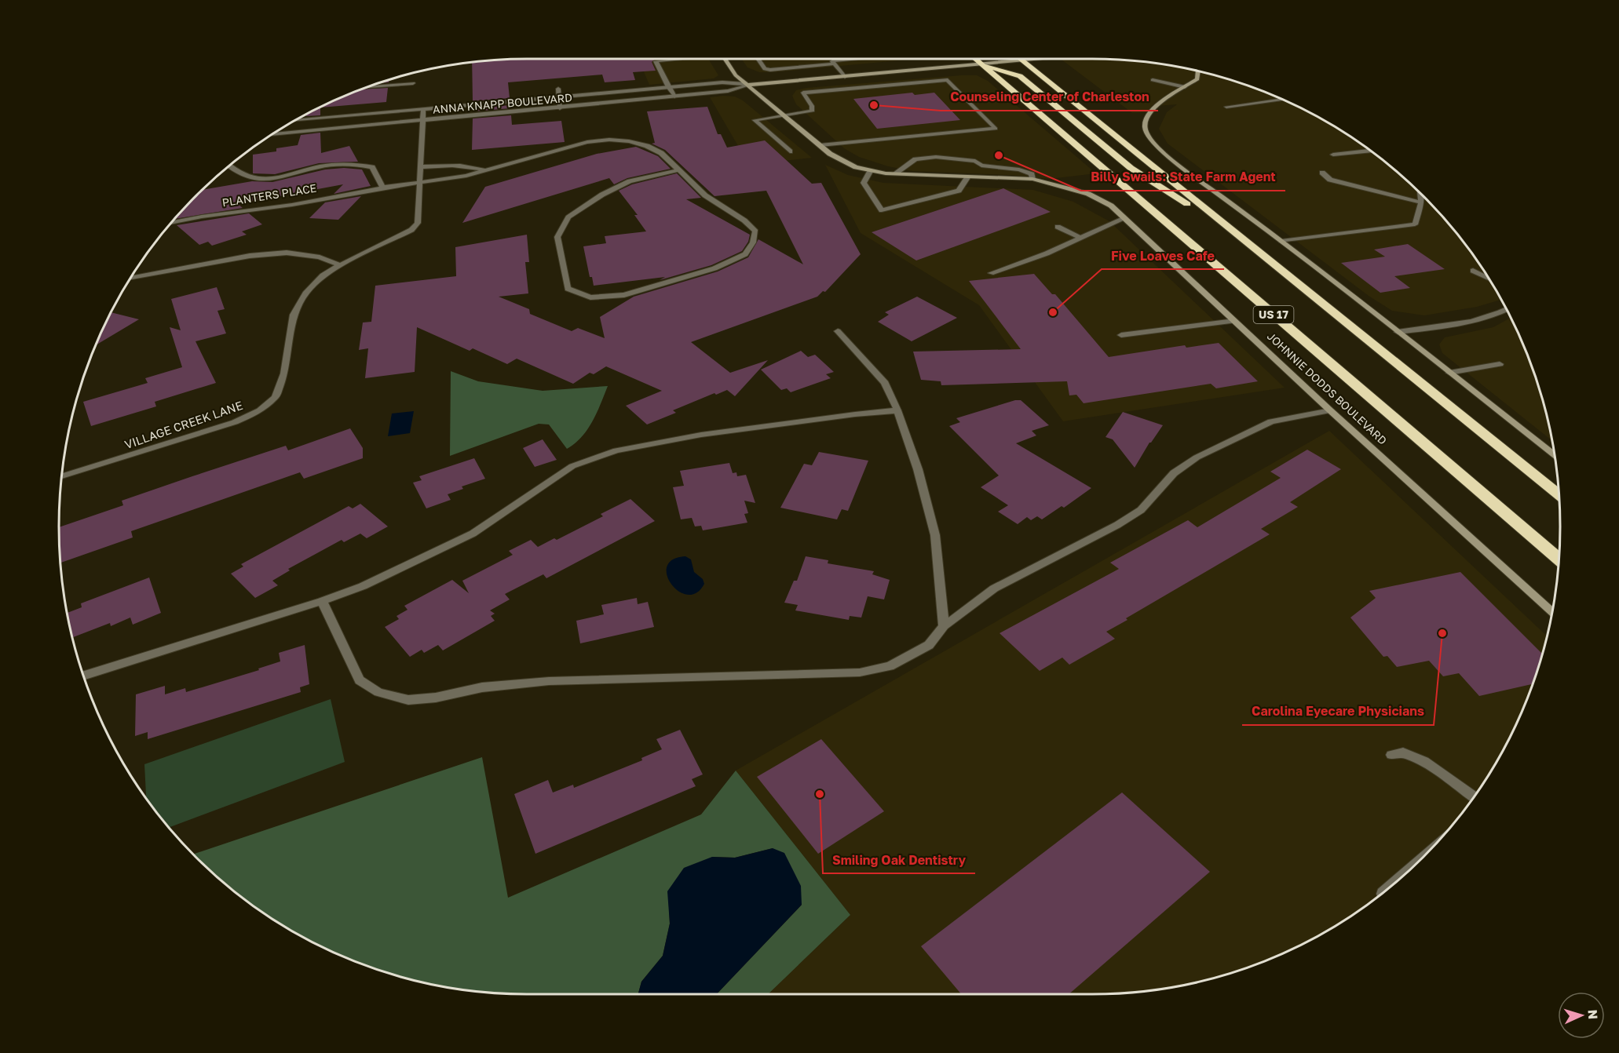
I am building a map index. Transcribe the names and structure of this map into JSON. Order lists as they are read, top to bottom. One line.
{"streets":{"highway":["US 17","JOHNNIE DODDS BOULEVARD"],"street":["ANNA KNAPP BOULEVARD","PLANTERS PLACE","VILLAGE CREEK LANE"]},"crossings":[["ANNA KNAPP BOULEVARD","JOHNNIE DODDS BOULEVARD"],["ANNA KNAPP BOULEVARD","VILLAGE CREEK LANE"],["PLANTERS PLACE","VILLAGE CREEK LANE"]],"places":["Counseling Center of Charleston","Billy Swails: State Farm Agent","Five Loaves Cafe","Carolina Eyecare Physicians","Smiling Oak Dentistry"],"north":"right"}
